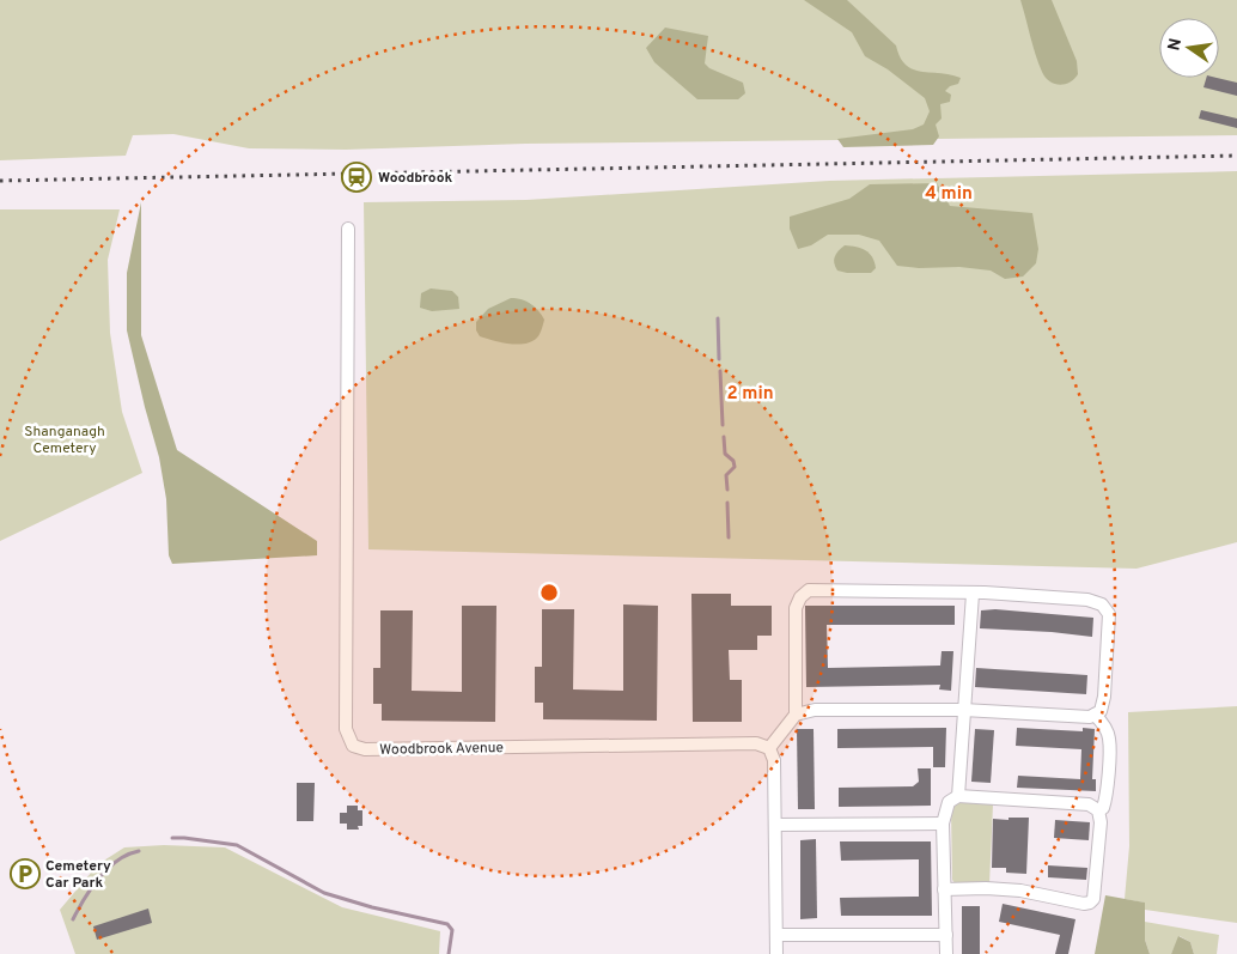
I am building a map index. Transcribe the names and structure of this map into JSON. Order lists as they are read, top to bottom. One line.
{"streets":{"street":["Woodbrook Avenue"]},"parks":["Shanganagh Cemetery"],"places":{"station":["Woodbrook"],"parking":["Cemetery Car Park"]},"north":"left","rings":["4 min","2 min"]}
